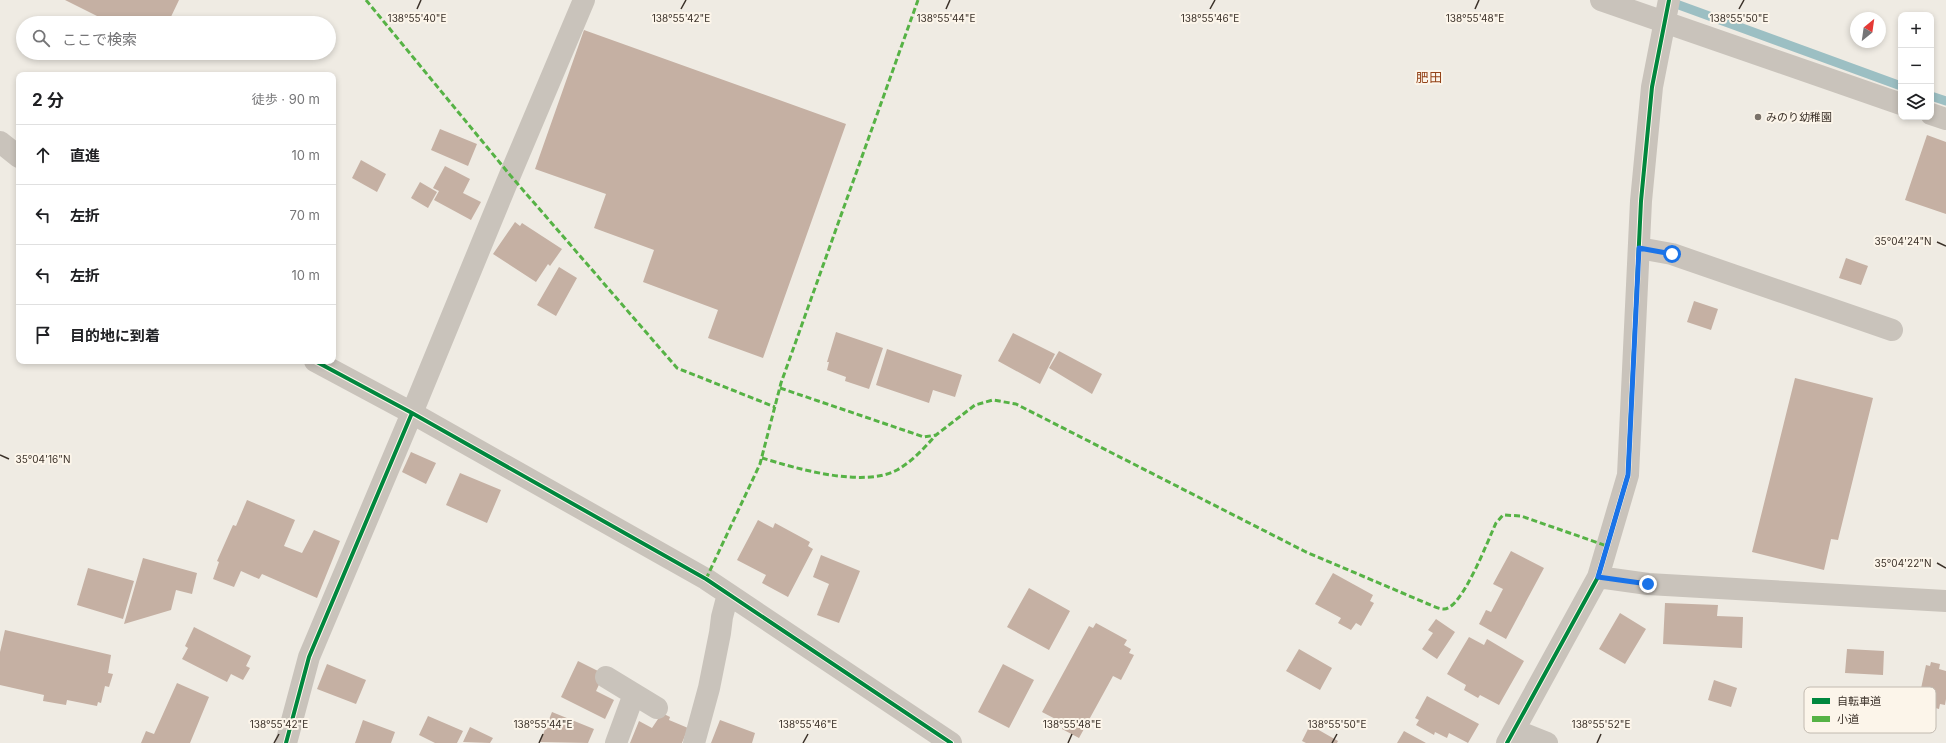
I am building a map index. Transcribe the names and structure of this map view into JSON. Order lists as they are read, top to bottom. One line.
{"districts":["肥田"],"places":["みのり幼稚園"],"legend":["自転車道","小道"],"north":"top right","page":{"map_buttons":["+","−"],"search":"ここで検索","heading":["2 分","徒歩 · 90 m"],"list":[["直進","10 m"],["左折","70 m"],["左折","10 m"],"目的地に到着"]},"coordinates":["138°55'40\"E","138°55'42\"E","138°55'44\"E","138°55'46\"E","138°55'48\"E","138°55'50\"E","35°04'24\"N","35°04'16\"N","35°04'22\"N","138°55'52\"E"]}
